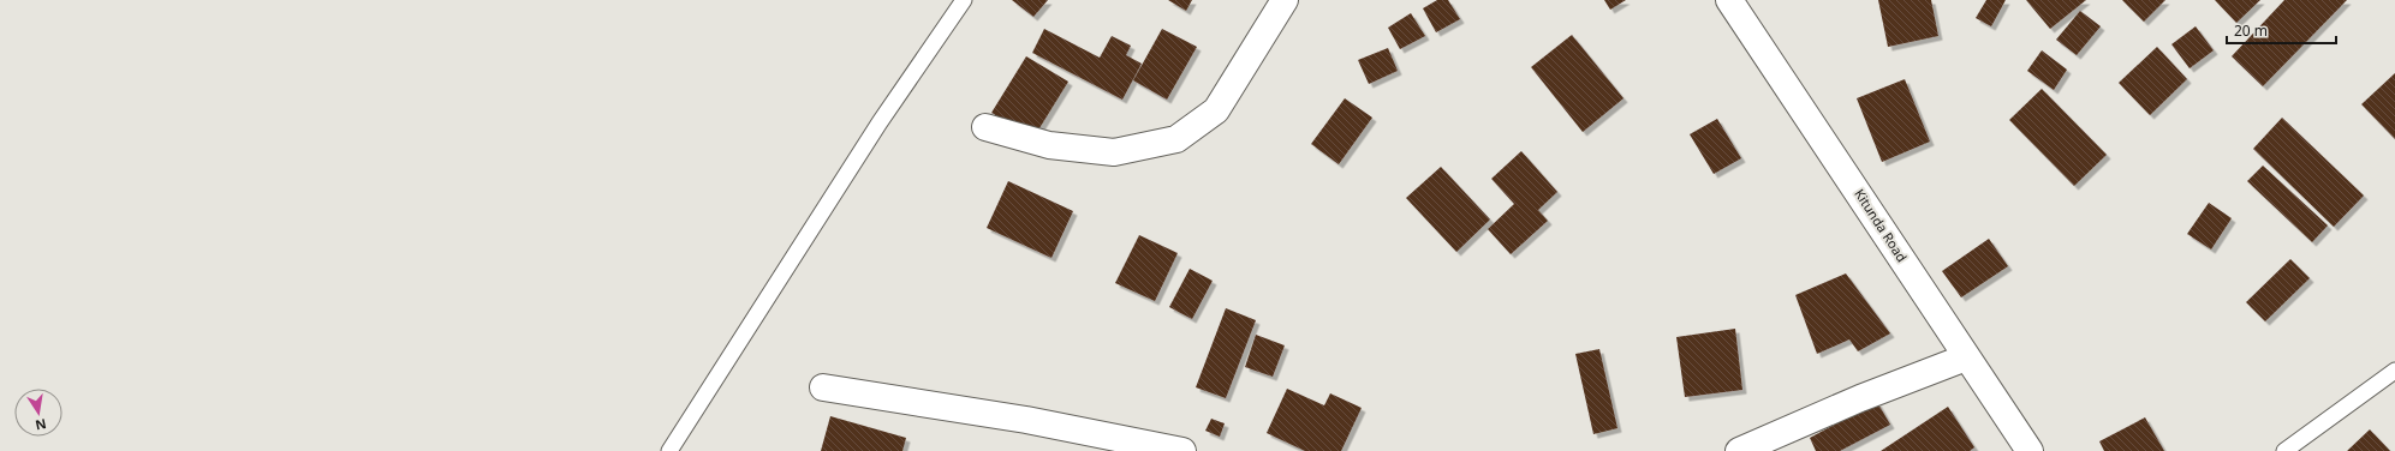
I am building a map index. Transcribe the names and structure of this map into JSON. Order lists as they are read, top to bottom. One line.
{"streets":{"street":["Kitunda Road"]},"scale_bar":"20 m","north":"bottom"}
